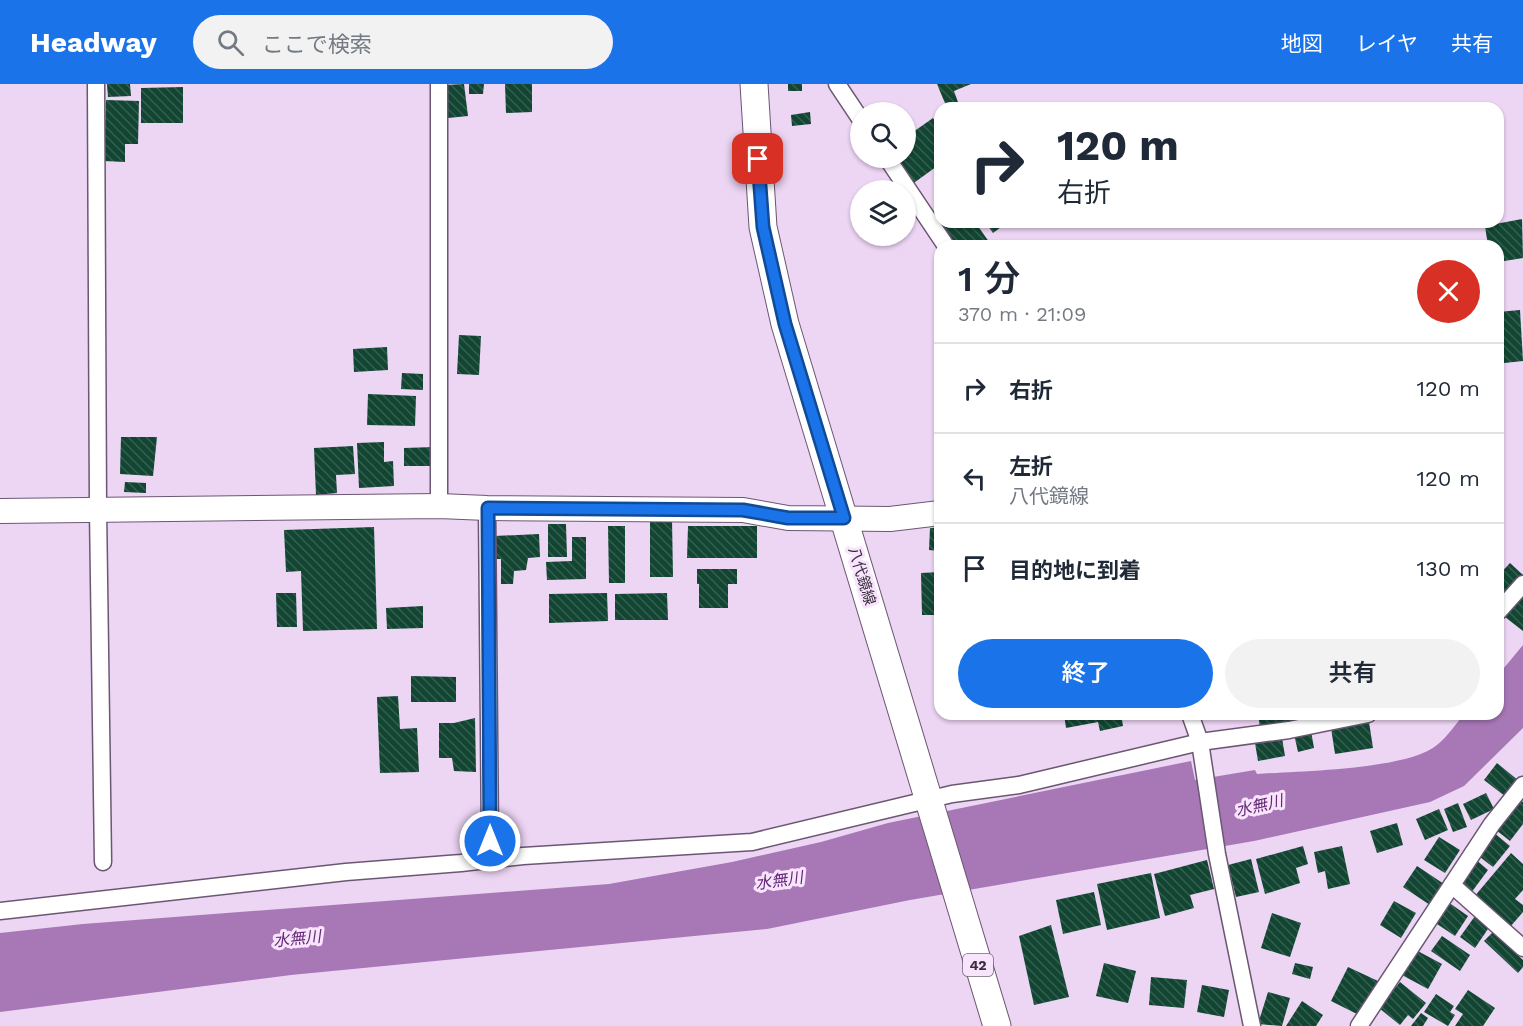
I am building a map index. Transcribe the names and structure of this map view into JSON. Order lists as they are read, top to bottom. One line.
{"streets":{"main road":["八代鏡線","42"]},"water":["水無川"],"page":{"header":"Headway","search":"ここで検索","nav":["地図","レイヤ","共有"],"turn":["120 m","右折"],"heading":["1 分","370 m · 21:09"],"list":[{"name":"右折","value":"120 m"},{"name":"左折","note":"八代鏡線","value":"120 m"},{"name":"目的地に到着","value":"130 m"}],"buttons":["終了","共有"]}}
